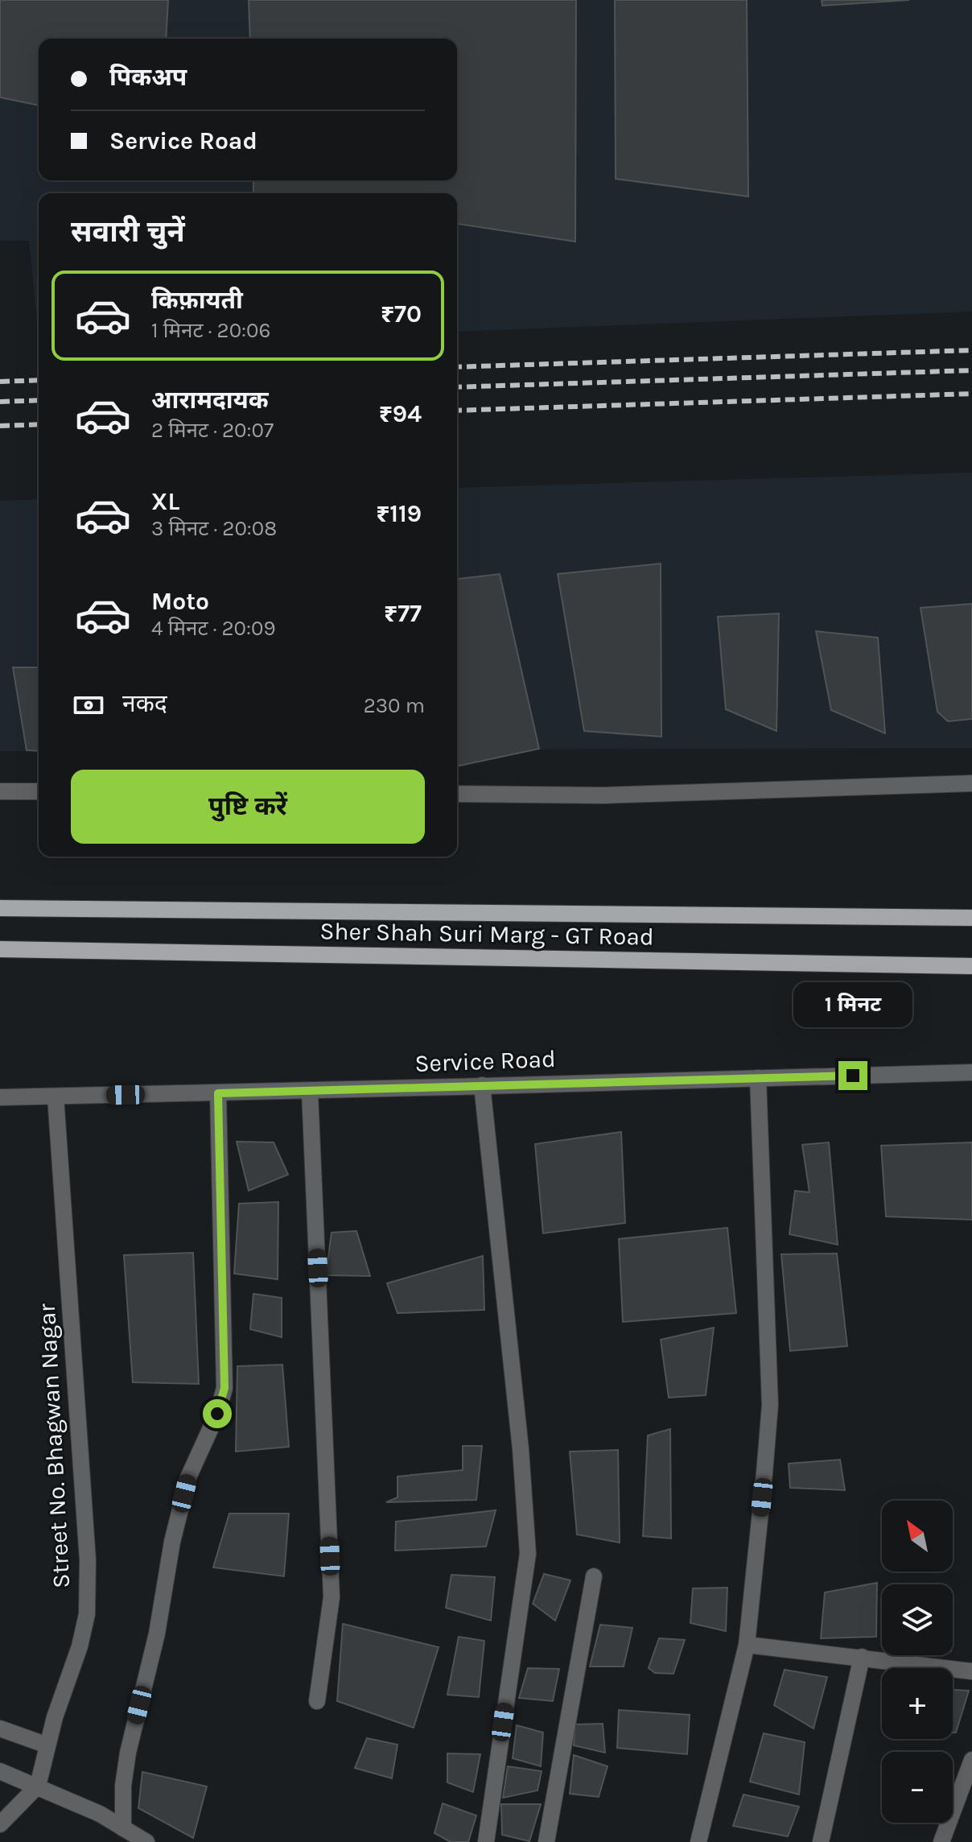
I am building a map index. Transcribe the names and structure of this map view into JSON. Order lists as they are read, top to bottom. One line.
{"streets":{"main road":["Sher Shah Suri Marg - GT Road"],"street":["Service Road","Street No. Bhagwan Nagar"]},"crossings":[["Service Road","Street No. Bhagwan Nagar"]],"north":"top left","page":{"banner":["पिकअप","Service Road"],"heading":"सवारी चुनें","list":[{"name":"किफ़ायती","note":"1 मिनट · 20:06","value":"₹70"},{"name":"आरामदायक","note":"2 मिनट · 20:07","value":"₹94"},{"name":"XL","note":"3 मिनट · 20:08","value":"₹119"},{"name":"Moto","note":"4 मिनट · 20:09","value":"₹77"}],"pay":["नकद","230 m"],"buttons":"पुष्टि करें","bubble":"1 मिनट","map_buttons":["+","−"]}}
